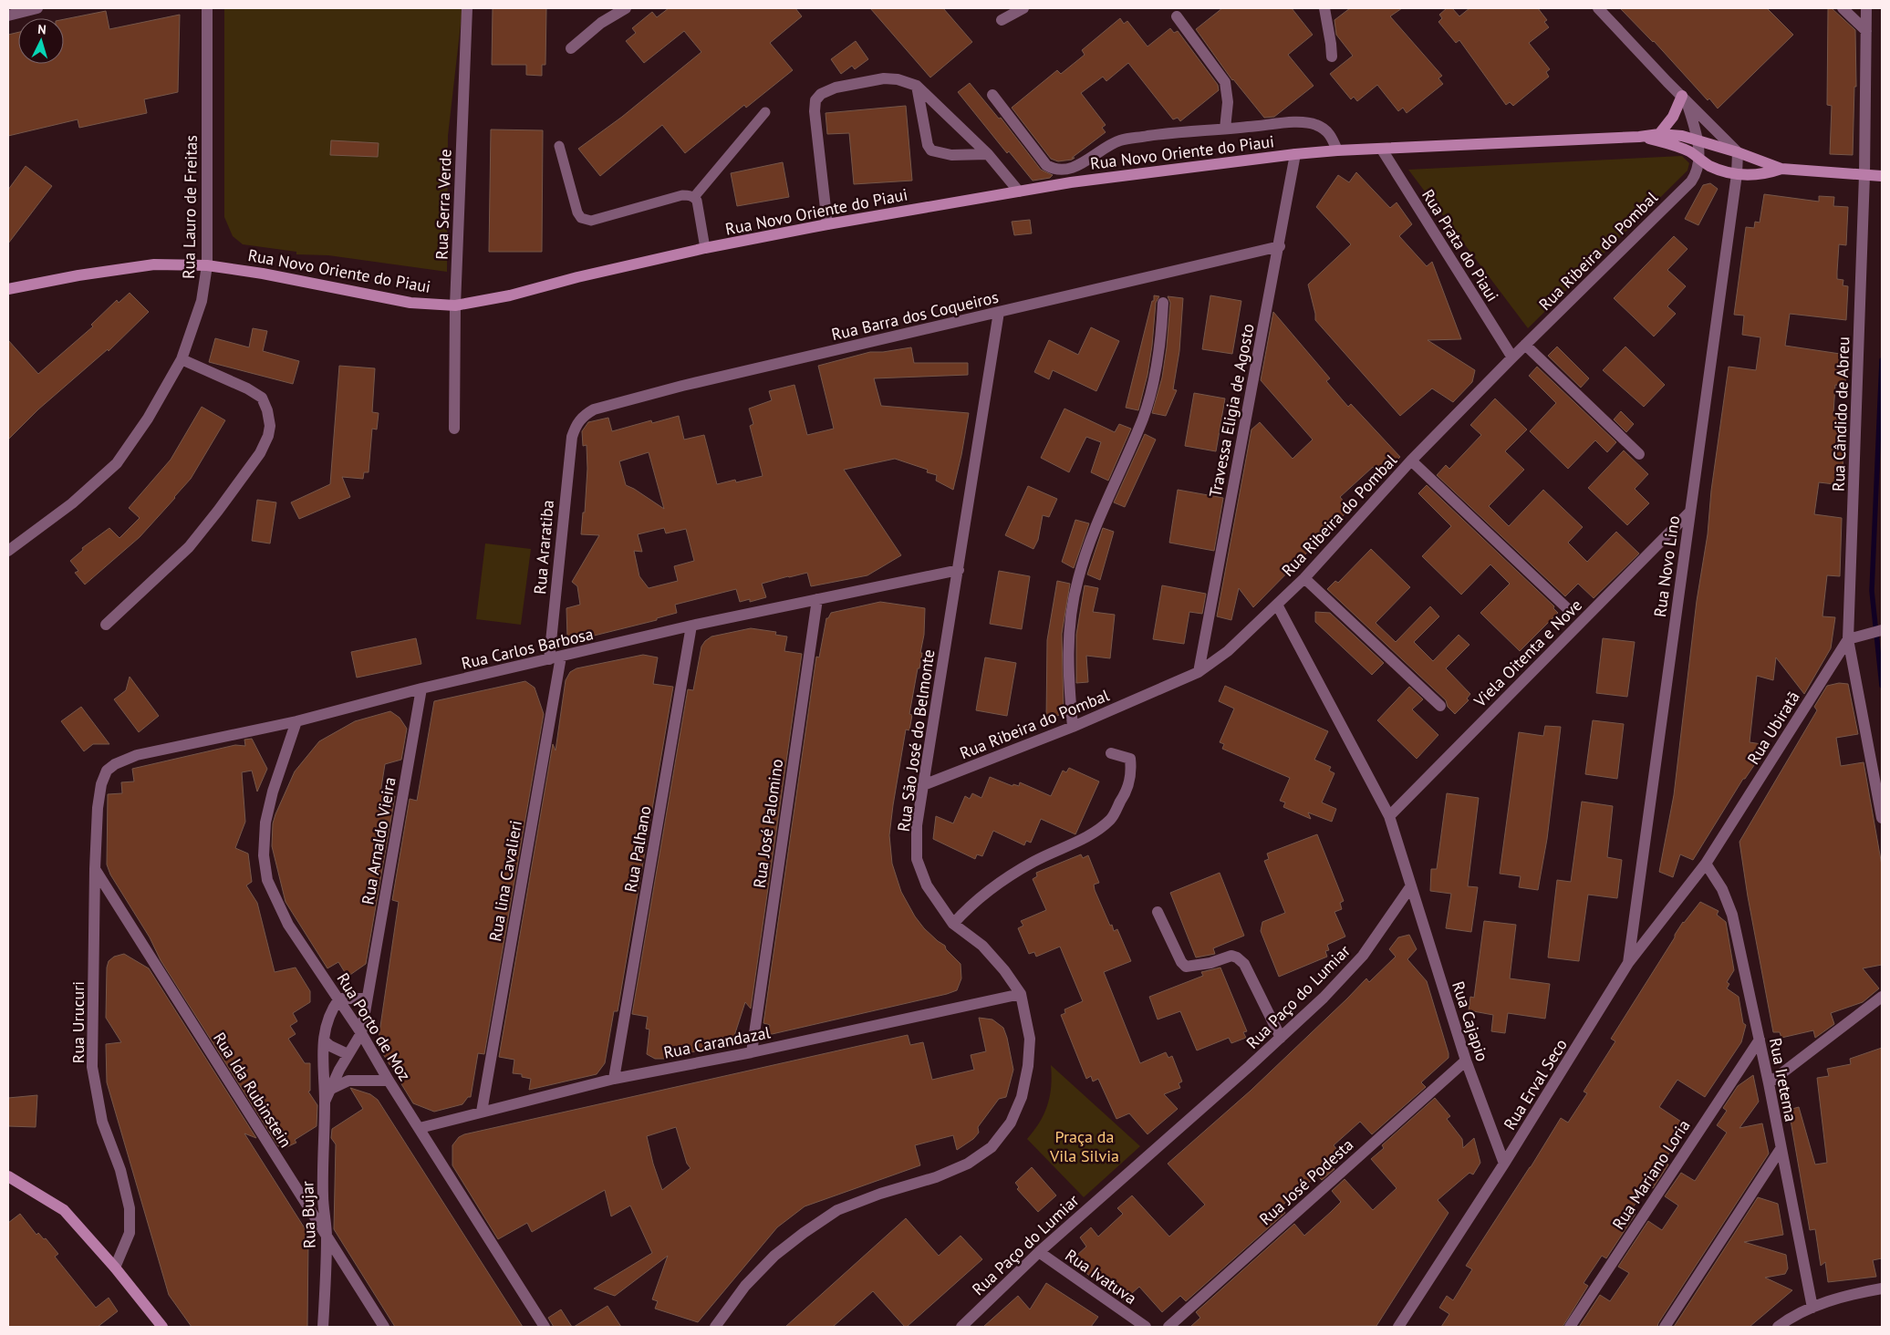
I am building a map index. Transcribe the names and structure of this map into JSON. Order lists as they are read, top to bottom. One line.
{"streets":{"street":["Rua Novo Oriente do Piaui","Rua Serra Verde","Rua Lauro de Freitas","Rua Prata do Piaui","Rua Ribeira do Pombal","Rua Barra dos Coqueiros","Travessa Eligia de Agosto","Rua Cândido de Abreu","Rua Araratiba","Rua Novo Lino","Rua Carlos Barbosa","Viela Oitenta e Nove","Rua Ubiratã","Rua São José do Belmonte","Rua José Palomino","Rua Arnaldo Vieira","Rua Palhano","Rua lina Cavalieri","Rua Paço do Lumiar","Rua Cajapio","Rua Urucuri","Rua Porto de Moz","Rua Carandazal","Rua Iretema","Rua Erval Seco","Rua Ida Rubinstein","Rua Mariano Loria","Rua José Podesta","Rua Bujar","Rua Ivatuva"]},"crossings":[["Rua Novo Oriente do Piaui","Rua Serra Verde"],["Rua Novo Oriente do Piaui","Rua Lauro de Freitas"],["Rua Novo Oriente do Piaui","Rua Prata do Piaui"],["Rua Novo Oriente do Piaui","Rua Ribeira do Pombal"],["Rua Novo Oriente do Piaui","Travessa Eligia de Agosto"],["Rua Novo Oriente do Piaui","Rua Novo Lino"],["Rua Prata do Piaui","Rua Ribeira do Pombal"],["Rua Ribeira do Pombal","Travessa Eligia de Agosto"],["Rua Ribeira do Pombal","Rua São José do Belmonte"],["Rua Barra dos Coqueiros","Travessa Eligia de Agosto"],["Rua Barra dos Coqueiros","Rua Araratiba"],["Rua Barra dos Coqueiros","Rua São José do Belmonte"],["Rua Cândido de Abreu","Rua Ubiratã"],["Rua Araratiba","Rua Carlos Barbosa"],["Rua Araratiba","Rua lina Cavalieri"],["Rua Novo Lino","Viela Oitenta e Nove"],["Rua Novo Lino","Rua Erval Seco"],["Rua Carlos Barbosa","Rua São José do Belmonte"],["Rua Carlos Barbosa","Rua José Palomino"],["Rua Carlos Barbosa","Rua Arnaldo Vieira"],["Rua Carlos Barbosa","Rua Palhano"],["Rua Carlos Barbosa","Rua lina Cavalieri"],["Rua Carlos Barbosa","Rua Urucuri"],["Rua Carlos Barbosa","Rua Porto de Moz"],["Rua Ubiratã","Rua Iretema"],["Rua Ubiratã","Rua Erval Seco"],["Rua São José do Belmonte","Rua Carandazal"],["Rua José Palomino","Rua Carandazal"],["Rua Arnaldo Vieira","Rua Porto de Moz"],["Rua Arnaldo Vieira","Rua Bujar"],["Rua Palhano","Rua Carandazal"],["Rua lina Cavalieri","Rua Carandazal"],["Rua Paço do Lumiar","Rua Cajapio"],["Rua Paço do Lumiar","Rua Ivatuva"],["Rua Cajapio","Rua Erval Seco"],["Rua Cajapio","Rua José Podesta"],["Rua Urucuri","Rua Ida Rubinstein"],["Rua Porto de Moz","Rua Carandazal"],["Rua Porto de Moz","Rua Bujar"],["Rua Iretema","Rua Erval Seco"],["Rua Iretema","Rua Mariano Loria"],["Rua Ida Rubinstein","Rua Bujar"]],"parks":["Praça da Vila Silvia"],"north":"top"}
